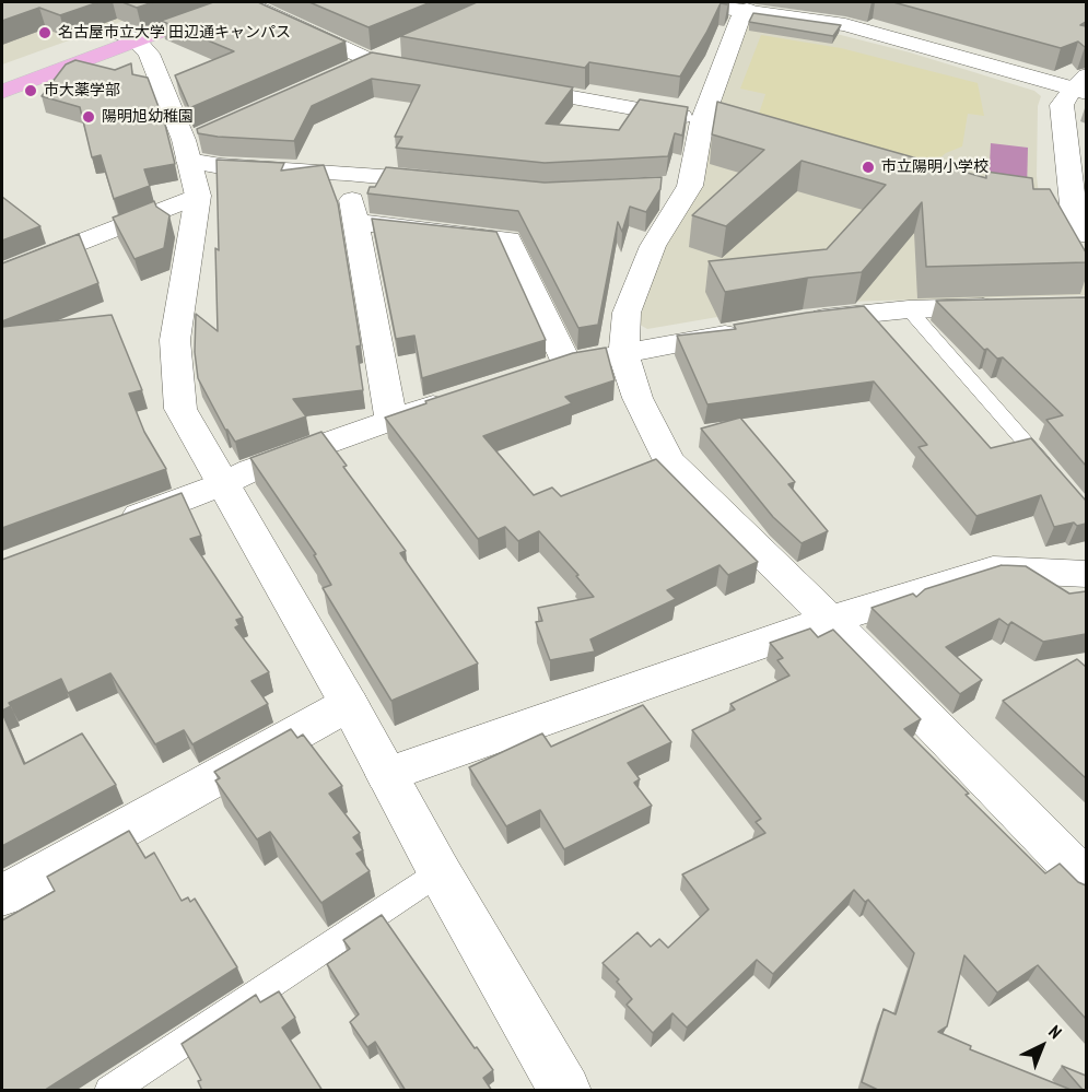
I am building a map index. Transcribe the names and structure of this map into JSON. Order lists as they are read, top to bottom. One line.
{"places":["名古屋市立大学 田辺通キャンパス","市大薬学部","陽明旭幼稚園","市立陽明小学校"],"north":"top right"}
